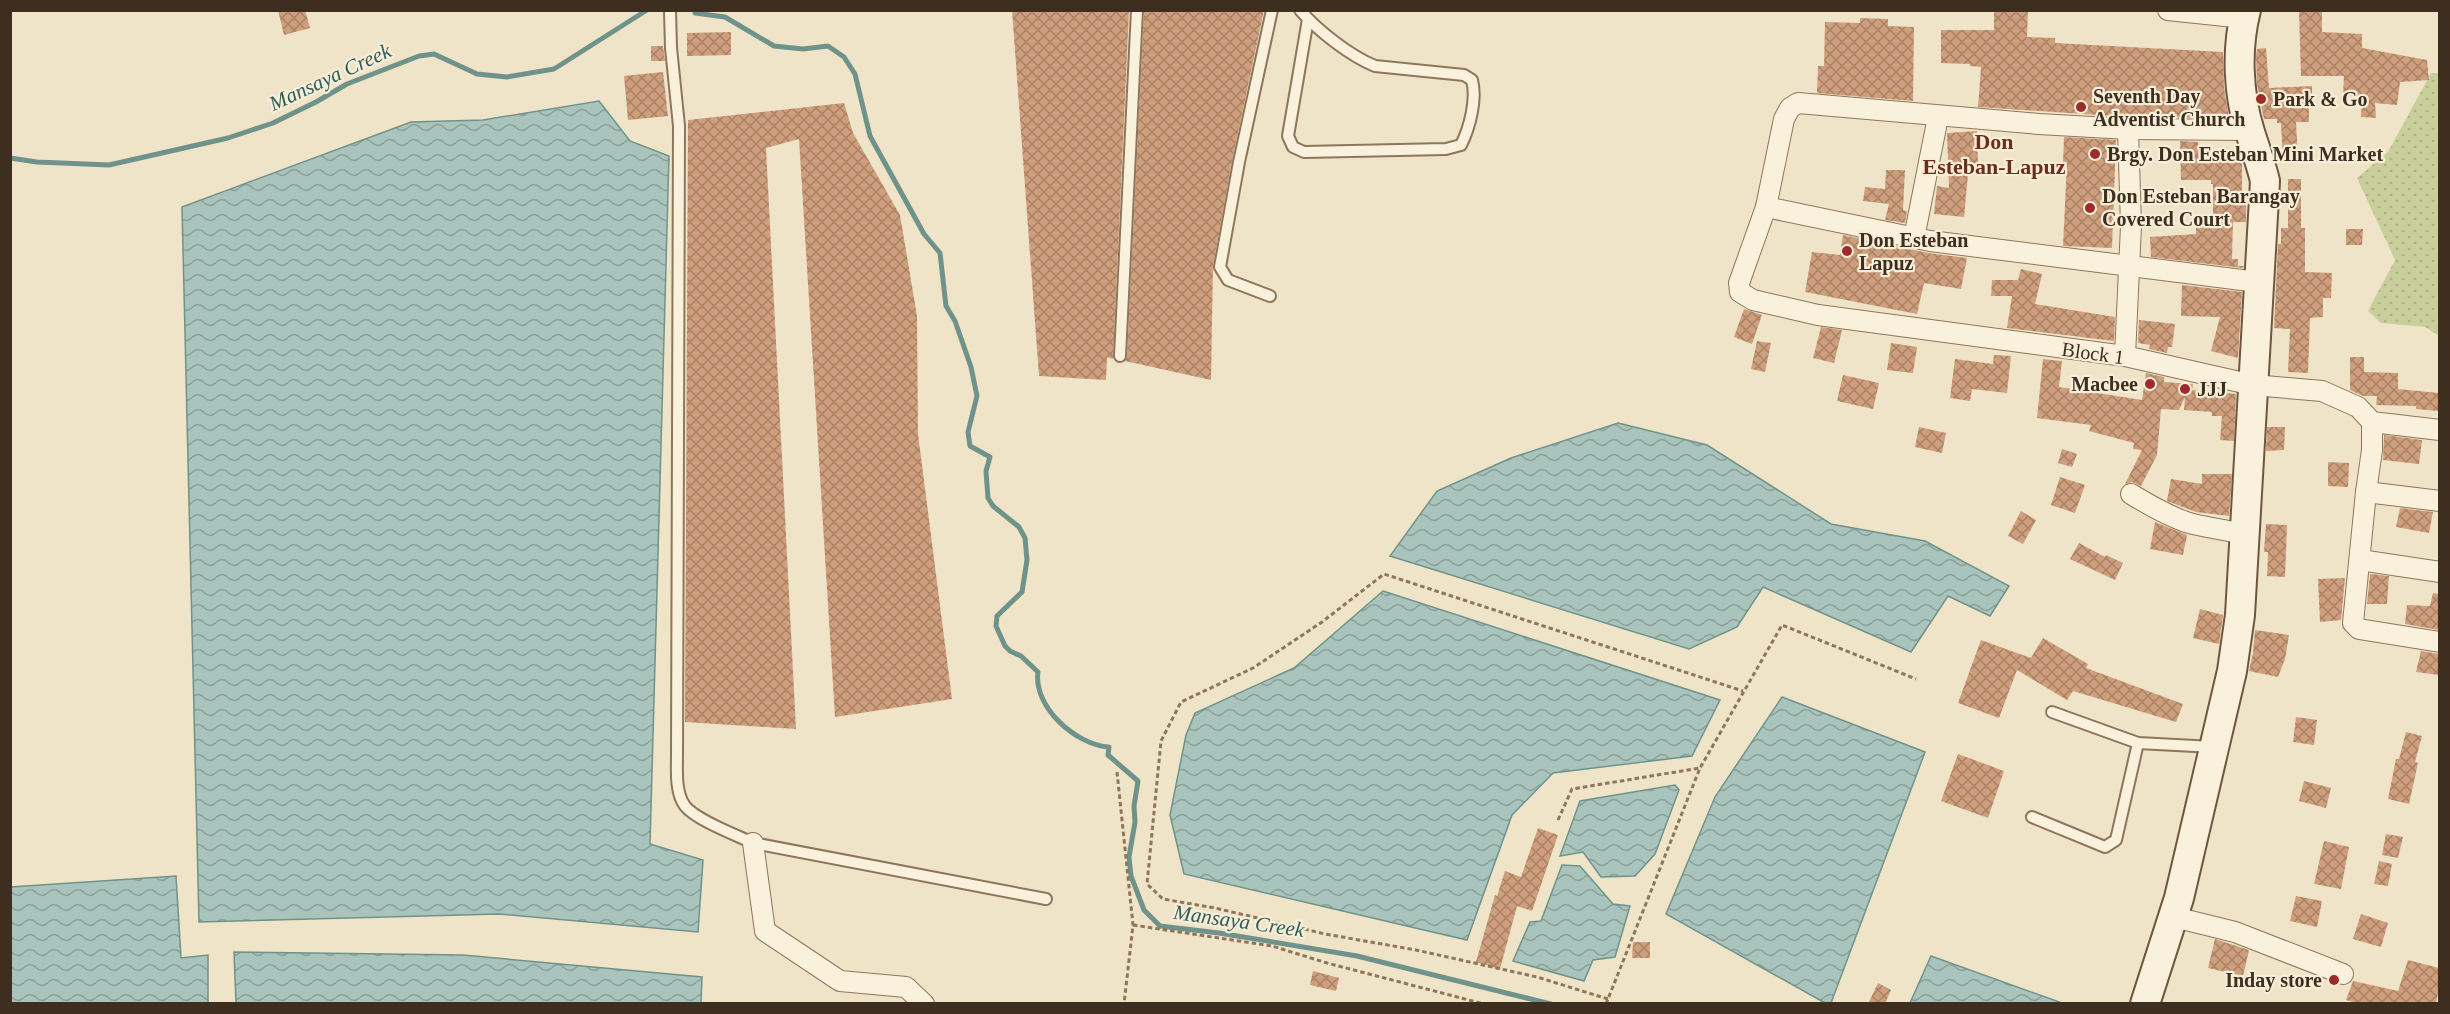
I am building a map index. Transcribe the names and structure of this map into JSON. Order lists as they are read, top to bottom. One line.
{"streets":{"street":["Block 1"]},"districts":["Don Esteban-Lapuz"],"water":["Mansaya Creek"],"places":["Park & Go","Seventh Day Adventist Church","Brgy. Don Esteban Mini Market","Don Esteban Barangay Covered Court","Don Esteban Lapuz","Macbee","JJJ","Inday store"]}
